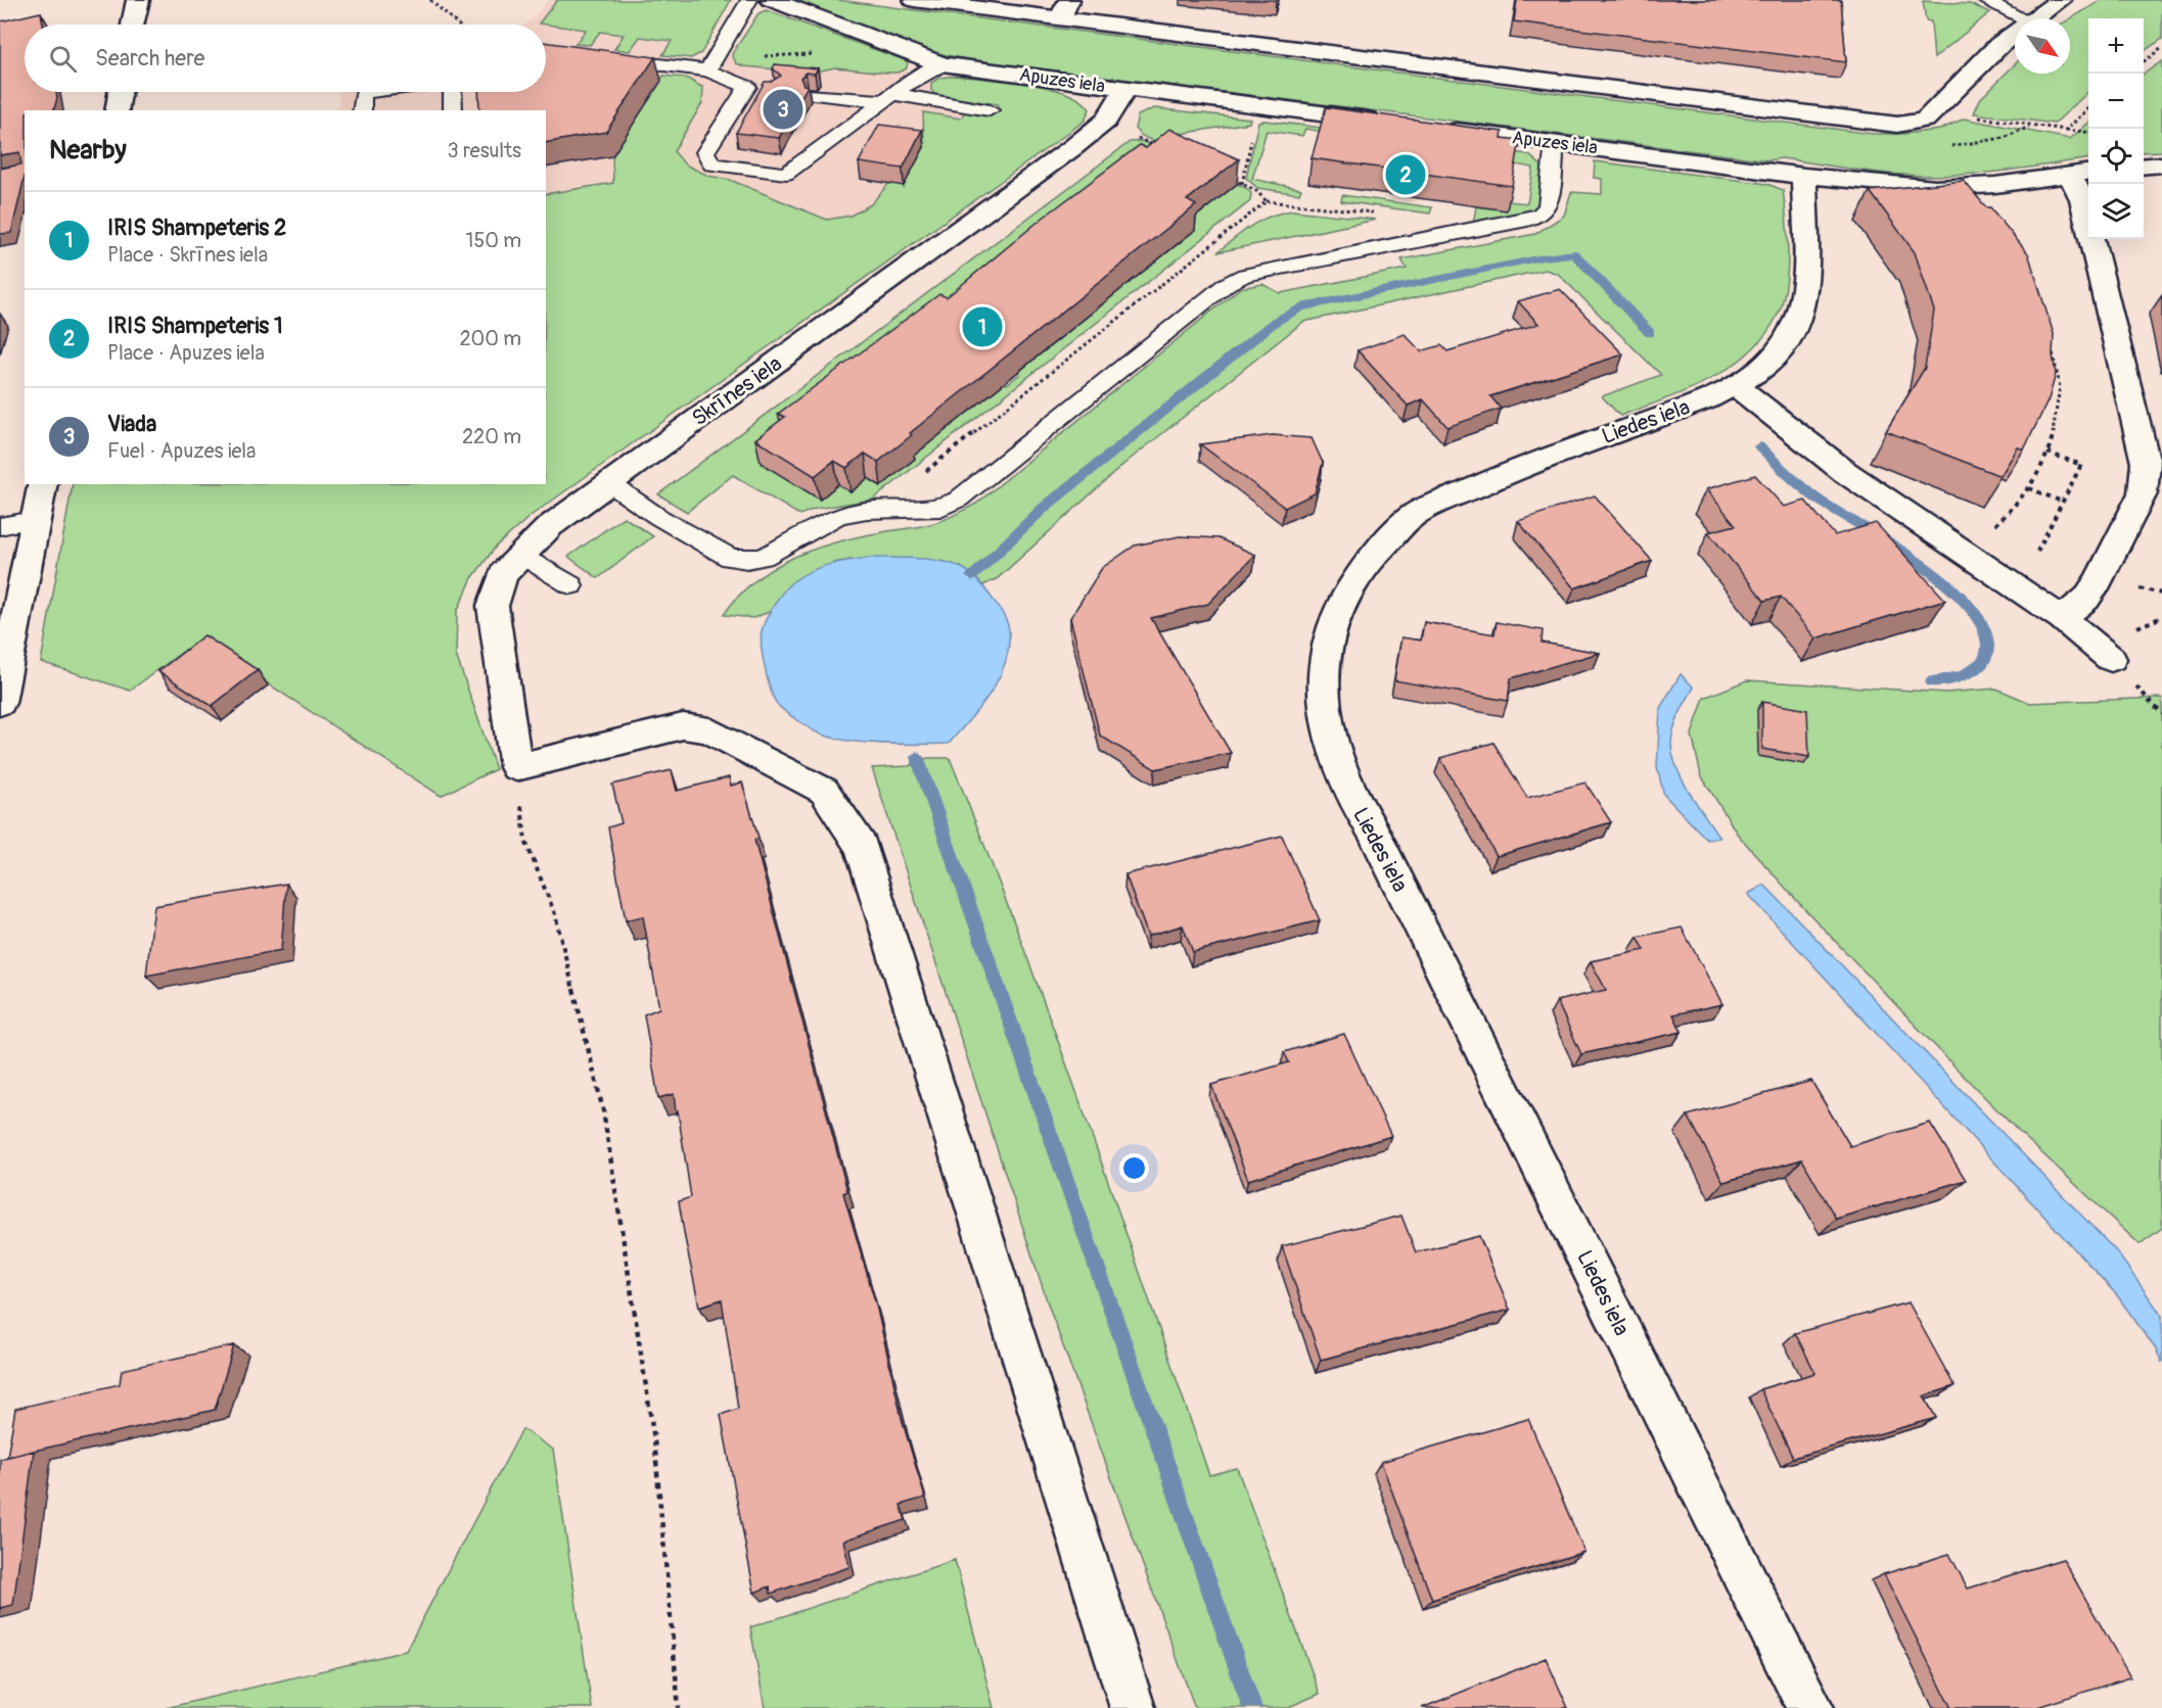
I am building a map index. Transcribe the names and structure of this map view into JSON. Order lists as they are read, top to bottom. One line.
{"streets":{"street":["Apuzes iela","Skrīnes iela","Liedes iela"]},"crossings":[["Apuzes iela","Skrīnes iela"],["Apuzes iela","Liedes iela"]],"north":"bottom right","page":{"map_buttons":["+","−"],"search":"Search here","pins":["3","2","1"],"heading":["Nearby","3 results"],"list":[{"mark":"1","name":"IRIS Shampeteris 2","note":"Place · Skrīnes iela","value":"150 m"},{"mark":"2","name":"IRIS Shampeteris 1","note":"Place · Apuzes iela","value":"200 m"},{"mark":"3","name":"Viada","note":"Fuel · Apuzes iela","value":"220 m"}]}}
